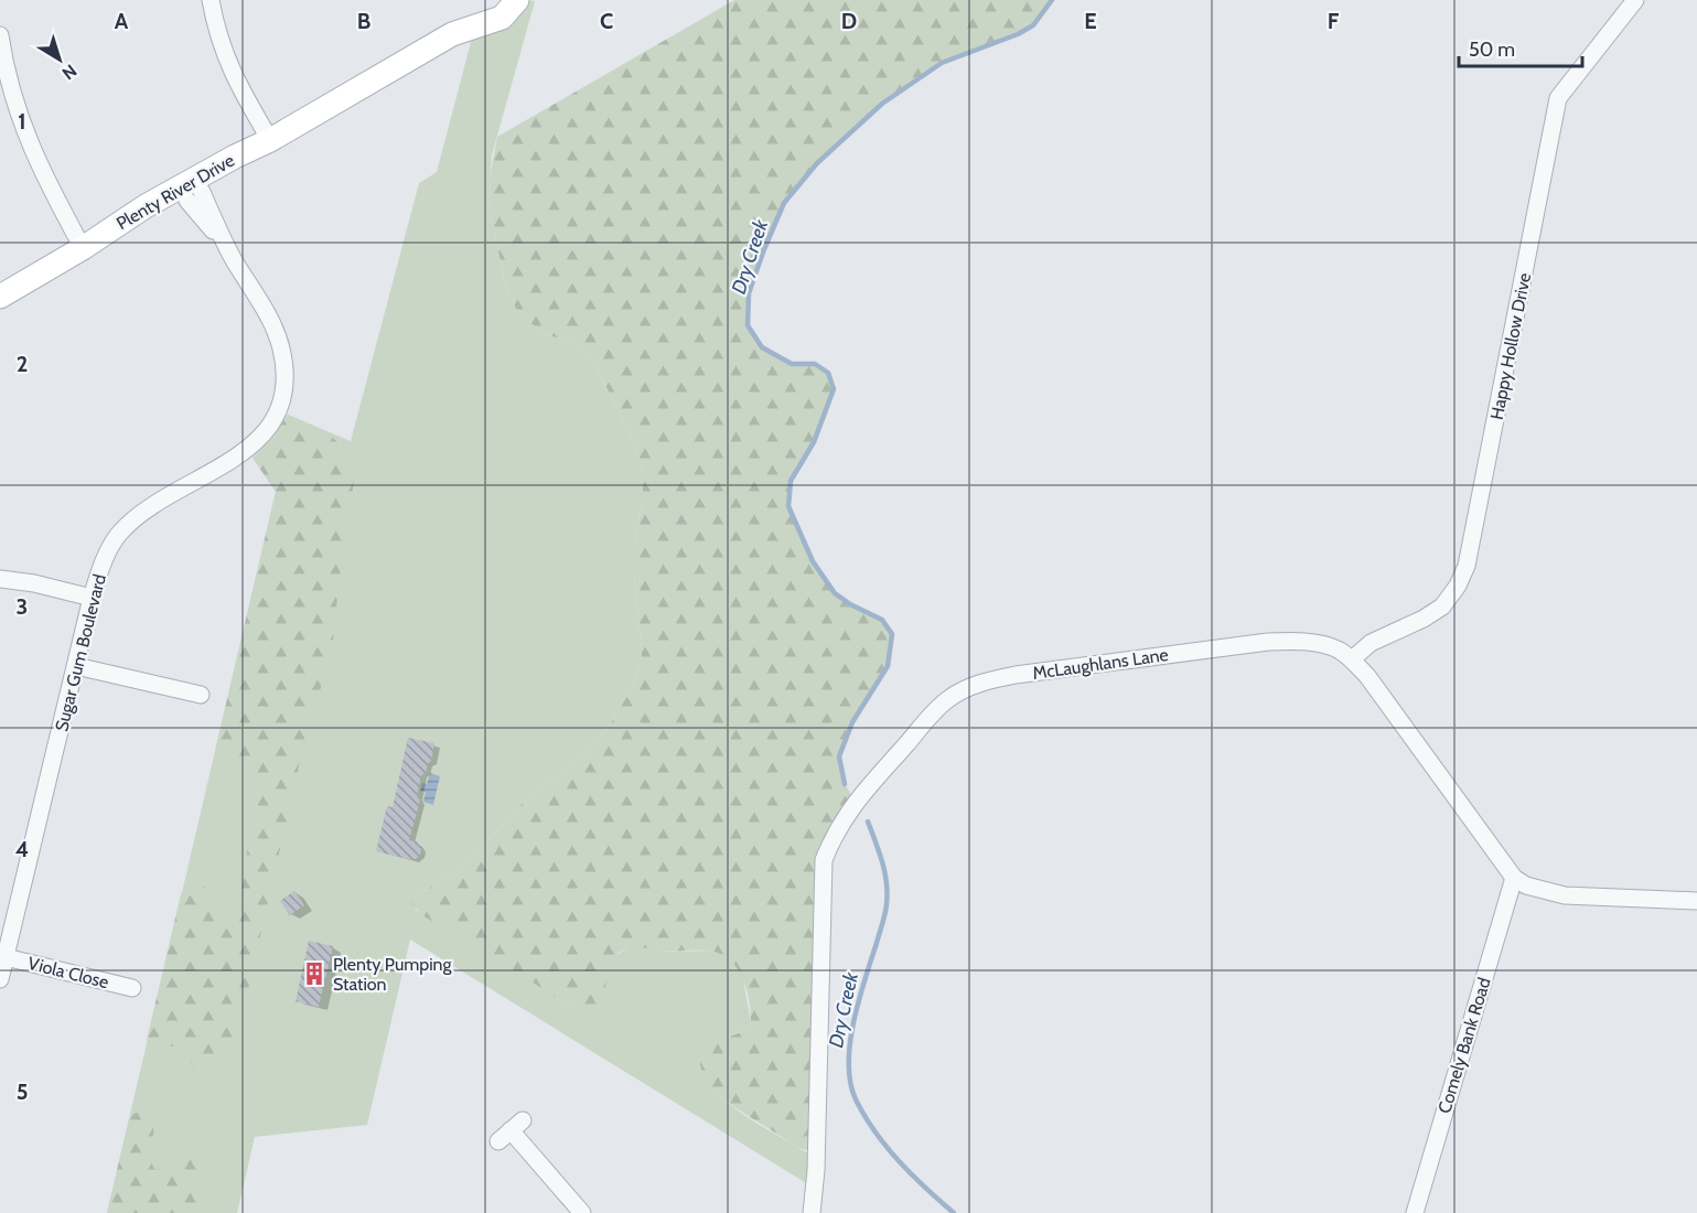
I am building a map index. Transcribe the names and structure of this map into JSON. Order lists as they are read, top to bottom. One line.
{"streets":{"street":["Plenty River Drive","Happy Hollow Drive","Sugar Gum Boulevard","McLaughlans Lane","Viola Close","Comely Bank Road"]},"crossings":[["Plenty River Drive","Sugar Gum Boulevard"],["Happy Hollow Drive","McLaughlans Lane"],["Sugar Gum Boulevard","Viola Close"],["McLaughlans Lane","Comely Bank Road"]],"water":["Dry Creek"],"places":{"building":["Plenty Pumping Station"]},"scale_bar":"50 m","north":"bottom right","grid":{"columns":["A","B","C","D","E","F"],"rows":["1","2","3","4","5"]}}
